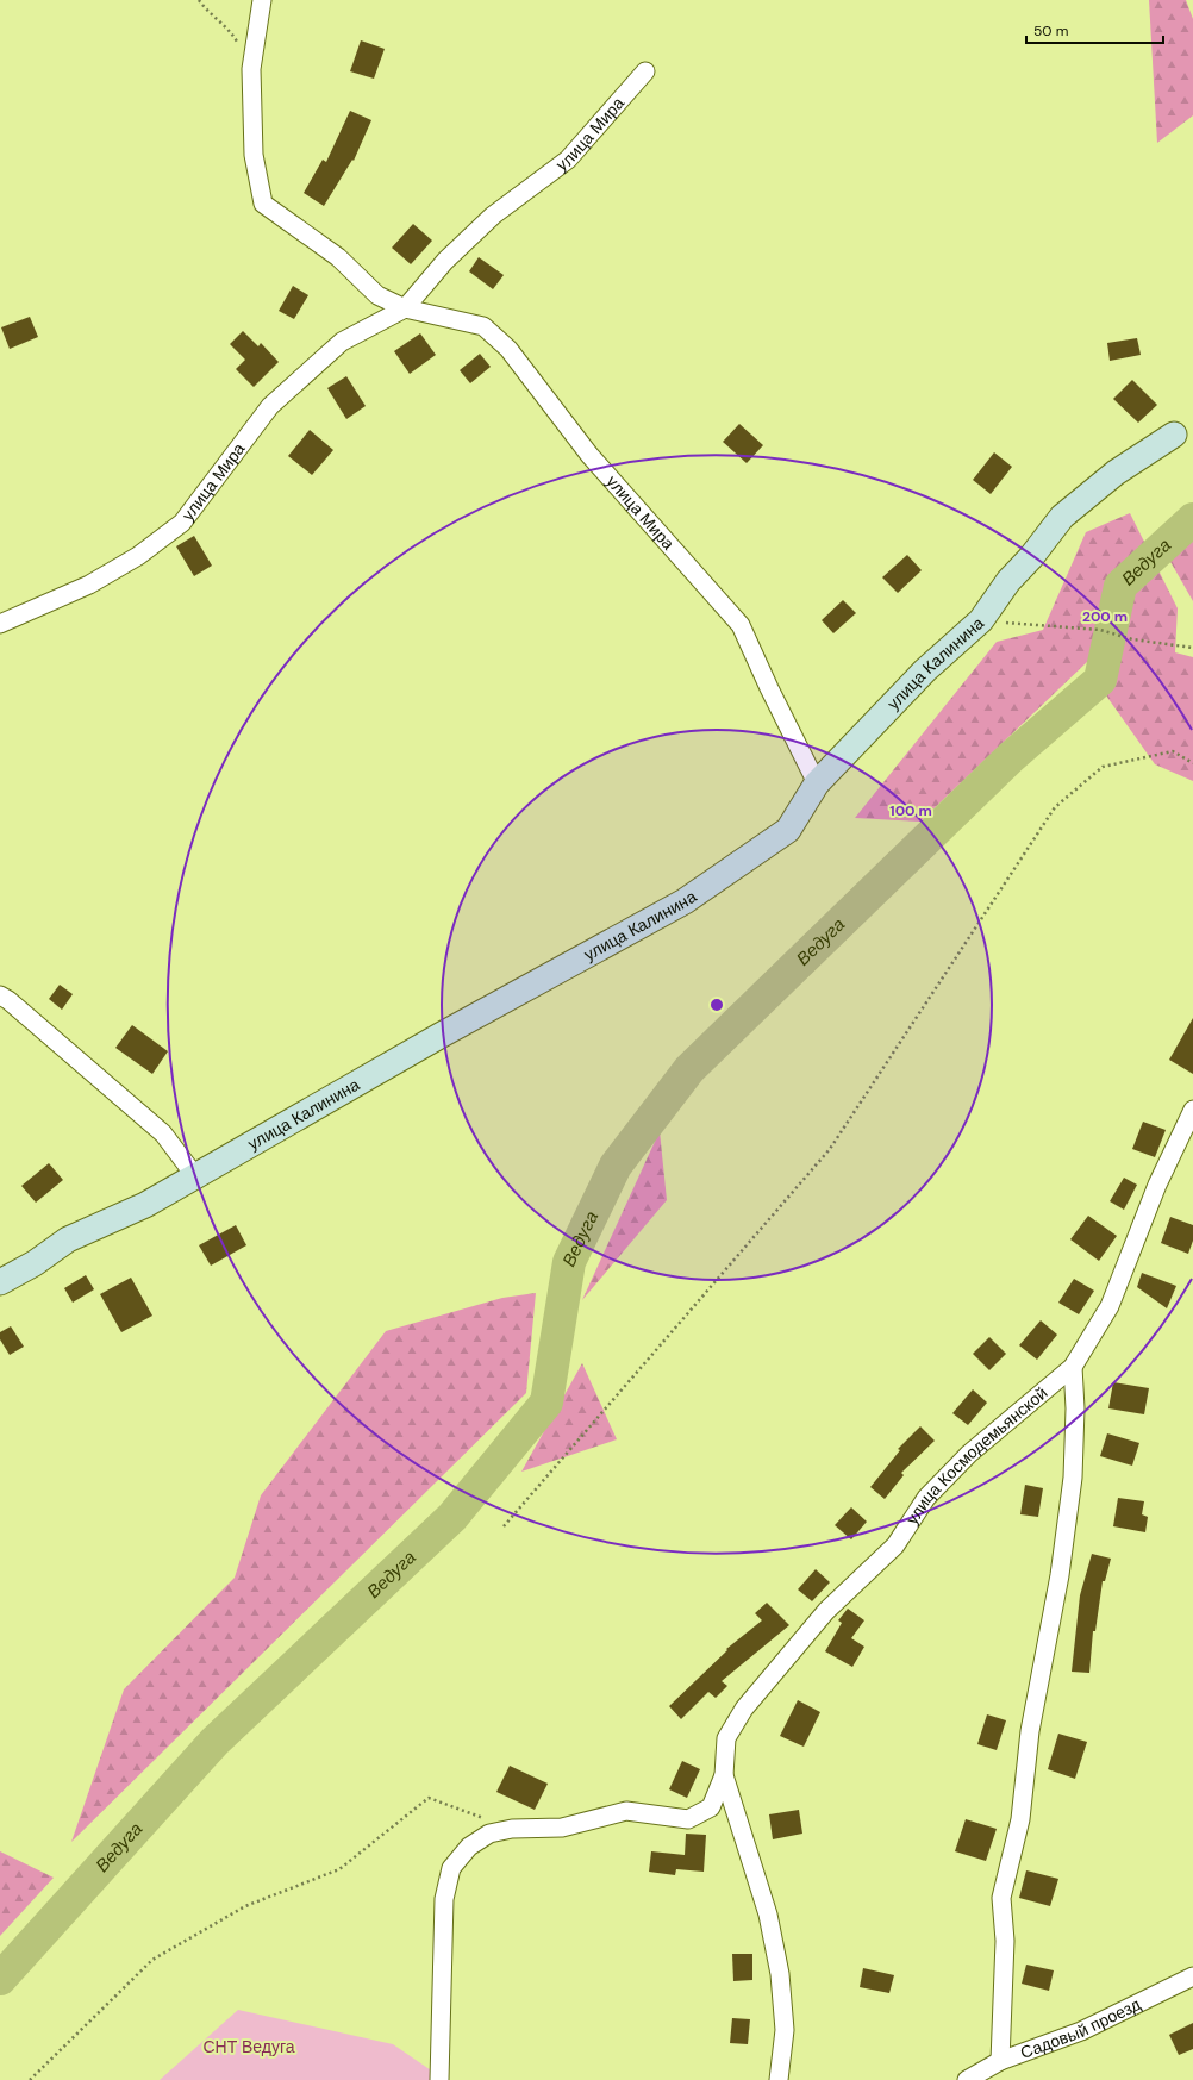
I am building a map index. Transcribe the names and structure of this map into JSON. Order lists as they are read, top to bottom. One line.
{"streets":{"street":["улица Мира","улица Калинина","улица Космодемьянской","Садовый проезд"]},"crossings":[["улица Мира","улица Калинина"]],"water":["Ведуга"],"parks":["СНТ Ведуга"],"scale_bar":"50 m","rings":["200 m","100 m"]}
